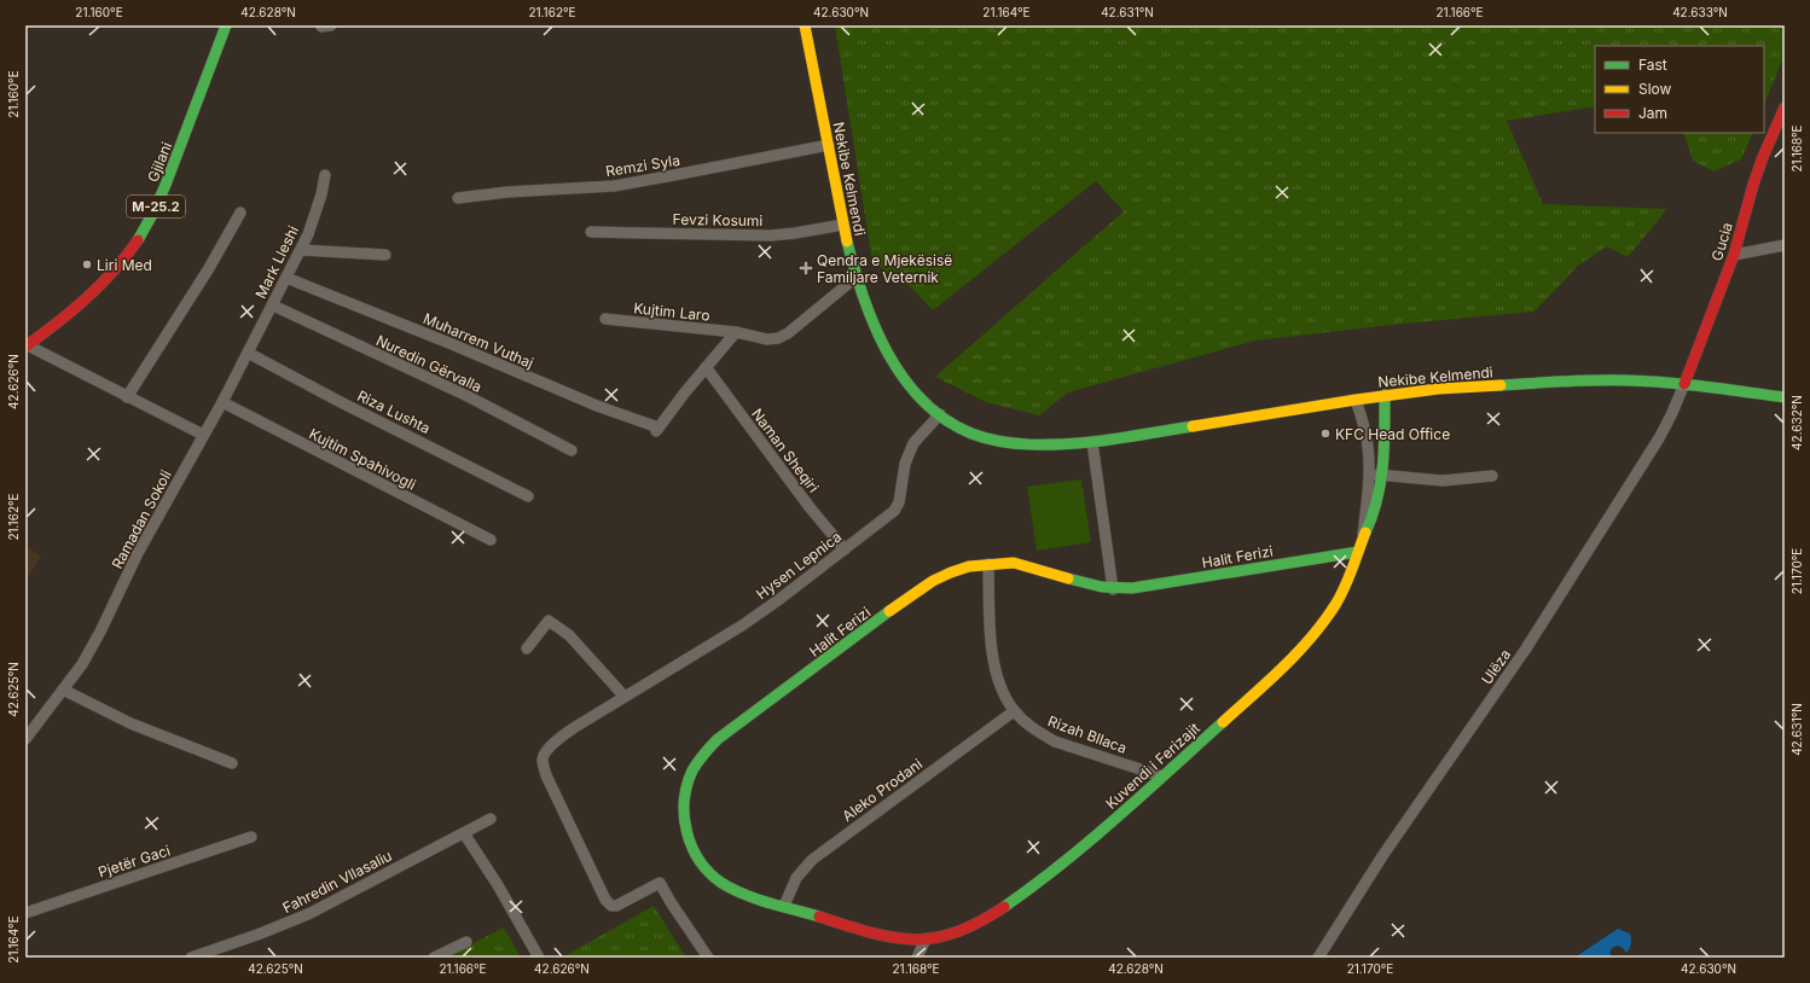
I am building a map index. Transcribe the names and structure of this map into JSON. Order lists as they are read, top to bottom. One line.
{"streets":{"street":["Gjilani","Remzi Syla","Nekibe Kelmendi","M-25.2","Fevzi Kosumi","Gucia","Mark Lleshi","Kujtim Laro","Muharrem Vuthaj","Nuredin Gërvalla","Riza Lushta","Naman Sheqiri","Kujtim Spahivogli","Ramadan Sokoli","Halit Ferizi","Hysen Lepnica","Ulëza","Rizah Bllaca","Kuvendi i Ferizajit","Aleko Prodani","Pjetër Gaci","Fahredin Vllasaliu"]},"crossings":[["Remzi Syla","Nekibe Kelmendi"],["Nekibe Kelmendi","Fevzi Kosumi"],["Nekibe Kelmendi","Gucia"],["Nekibe Kelmendi","Kujtim Laro"],["Nekibe Kelmendi","Hysen Lepnica"],["Nekibe Kelmendi","Ulëza"],["Gucia","Ulëza"],["Mark Lleshi","Muharrem Vuthaj"],["Mark Lleshi","Nuredin Gërvalla"],["Mark Lleshi","Riza Lushta"],["Mark Lleshi","Kujtim Spahivogli"],["Mark Lleshi","Ramadan Sokoli"],["Kujtim Laro","Muharrem Vuthaj"],["Muharrem Vuthaj","Naman Sheqiri"],["Naman Sheqiri","Hysen Lepnica"],["Halit Ferizi","Rizah Bllaca"],["Halit Ferizi","Kuvendi i Ferizajit"],["Halit Ferizi","Aleko Prodani"],["Rizah Bllaca","Kuvendi i Ferizajit"],["Rizah Bllaca","Aleko Prodani"]],"places":{"other":["Liri Med","KFC Head Office"],"health":["Qendra e Mjekësisë Familjare Veternik"]},"legend":["Fast","Slow","Jam"],"coordinates":["21.160°E","42.628°N","21.162°E","42.630°N","21.164°E","42.631°N","21.166°E","42.633°N","21.168°E","42.626°N","42.632°N","21.170°E","42.625°N"]}
